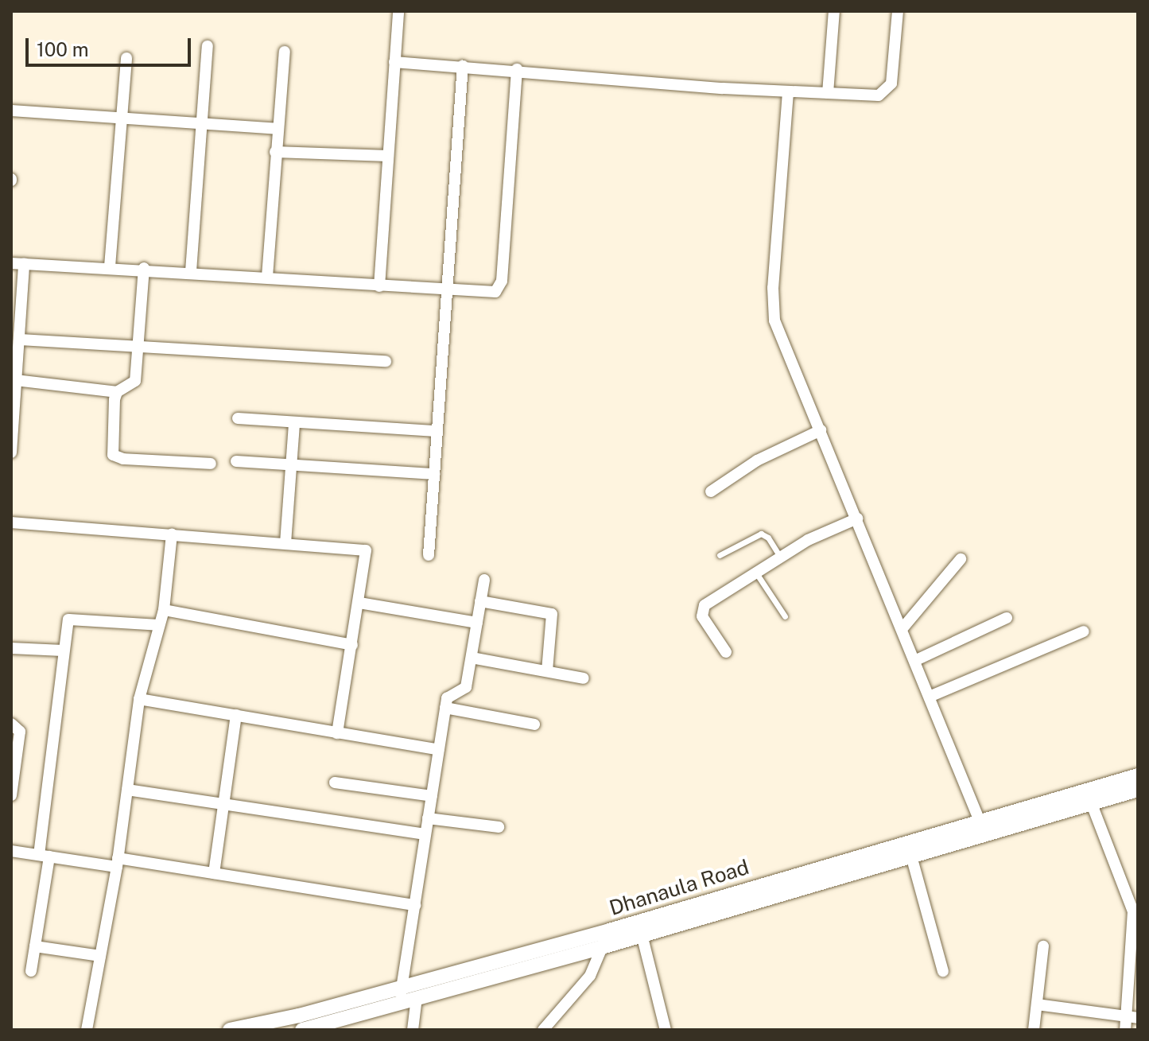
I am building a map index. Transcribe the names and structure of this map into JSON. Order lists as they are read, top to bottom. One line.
{"streets":{"street":["Dhanaula Road"]},"scale_bar":"100 m"}
